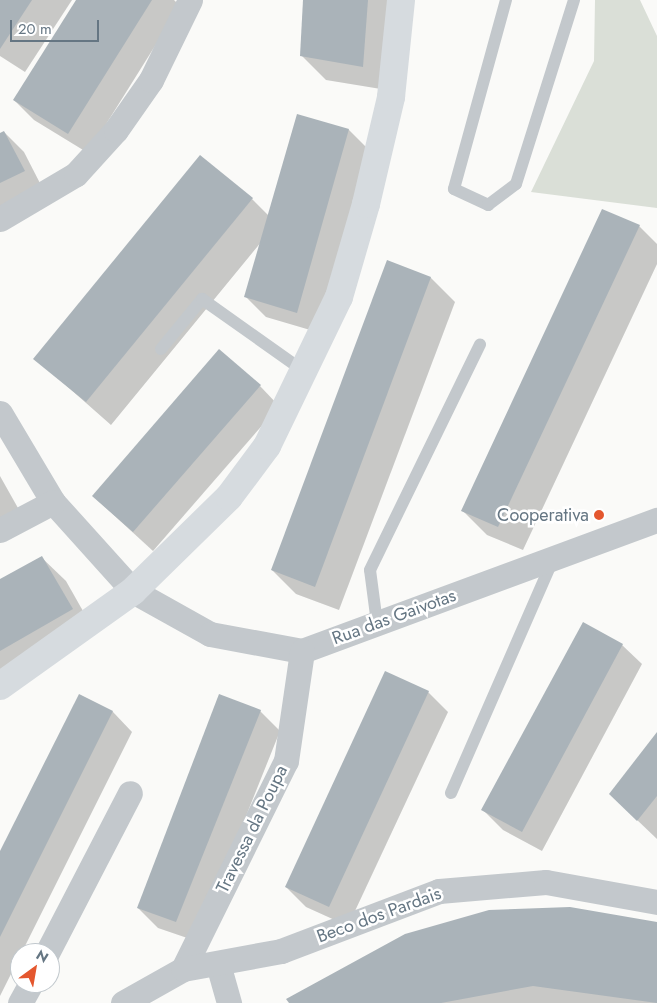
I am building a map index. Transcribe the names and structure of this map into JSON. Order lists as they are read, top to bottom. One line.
{"streets":{"street":["Rua das Gaivotas","Travessa da Poupa","Beco dos Pardais"]},"crossings":[["Rua das Gaivotas","Travessa da Poupa"],["Travessa da Poupa","Beco dos Pardais"]],"places":["Cooperativa"],"scale_bar":"20 m","north":"top right"}
